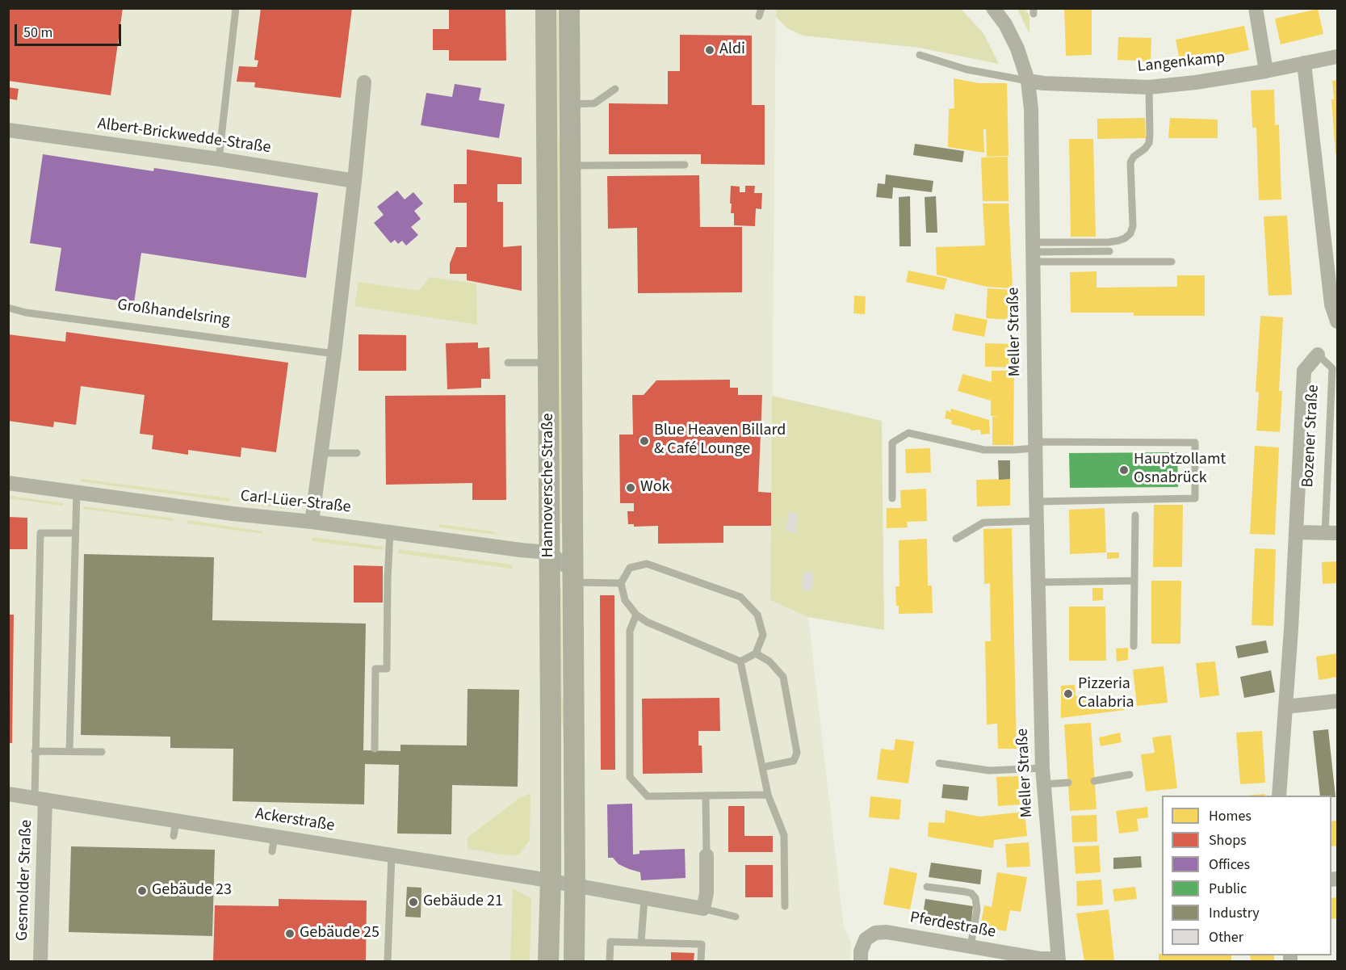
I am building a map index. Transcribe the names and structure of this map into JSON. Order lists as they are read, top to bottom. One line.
{"streets":{"main road":["Hannoversche Straße"],"street":["Langenkamp","Albert-Brickwedde-Straße","Meller Straße","Bozener Straße","Carl-Lüer-Straße","Ackerstraße","Gesmolder Straße","Pferdestraße"],"lane":["Großhandelsring"]},"crossings":[["Langenkamp","Meller Straße"],["Meller Straße","Pferdestraße"],["Hannoversche Straße","Carl-Lüer-Straße"],["Hannoversche Straße","Ackerstraße"],["Ackerstraße","Gesmolder Straße"]],"places":["Aldi","Blue Heaven Billard & Café Lounge","Hauptzollamt Osnabrück","Wok","Pizzeria Calabria","Gebäude 23","Gebäude 21","Gebäude 25"],"legend":["Homes","Shops","Offices","Public","Industry","Other"],"scale_bar":"50 m"}
